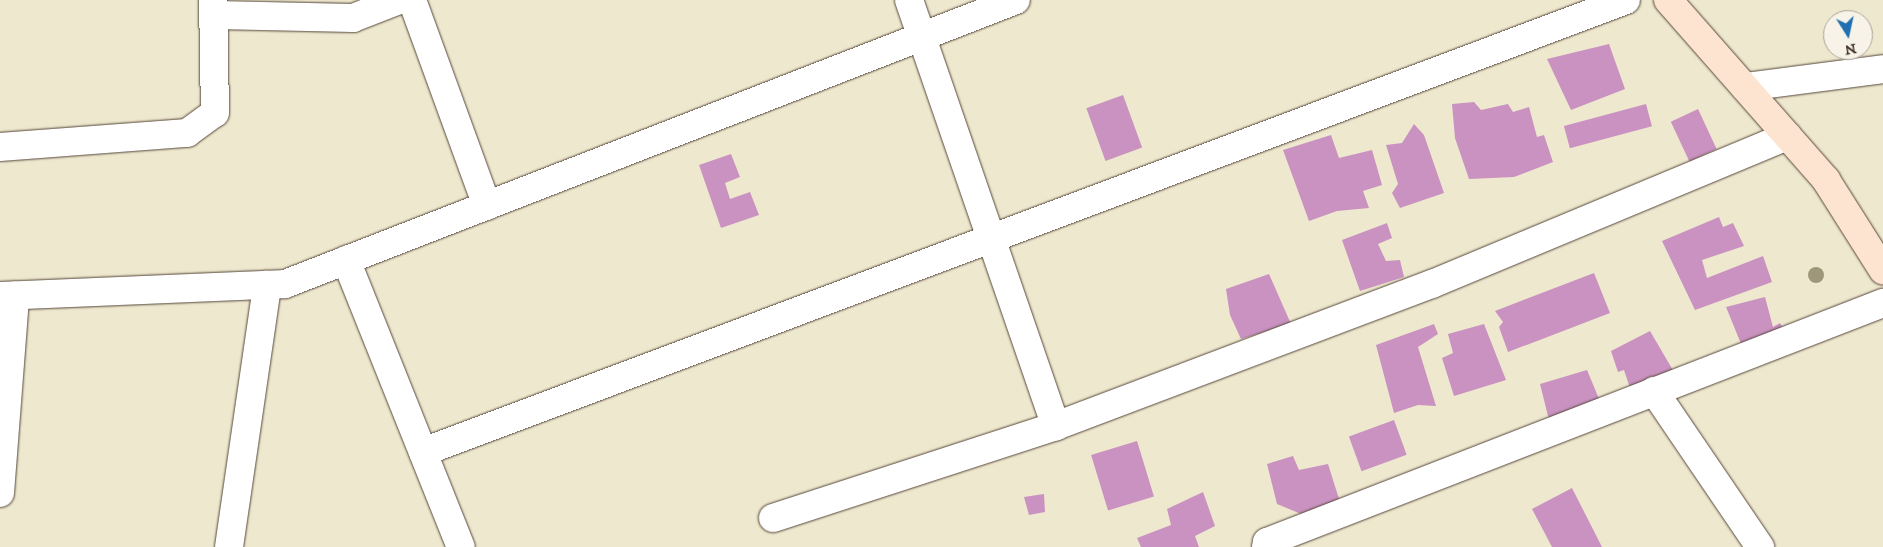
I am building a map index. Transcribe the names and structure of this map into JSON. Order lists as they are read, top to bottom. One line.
{"north":"bottom"}
